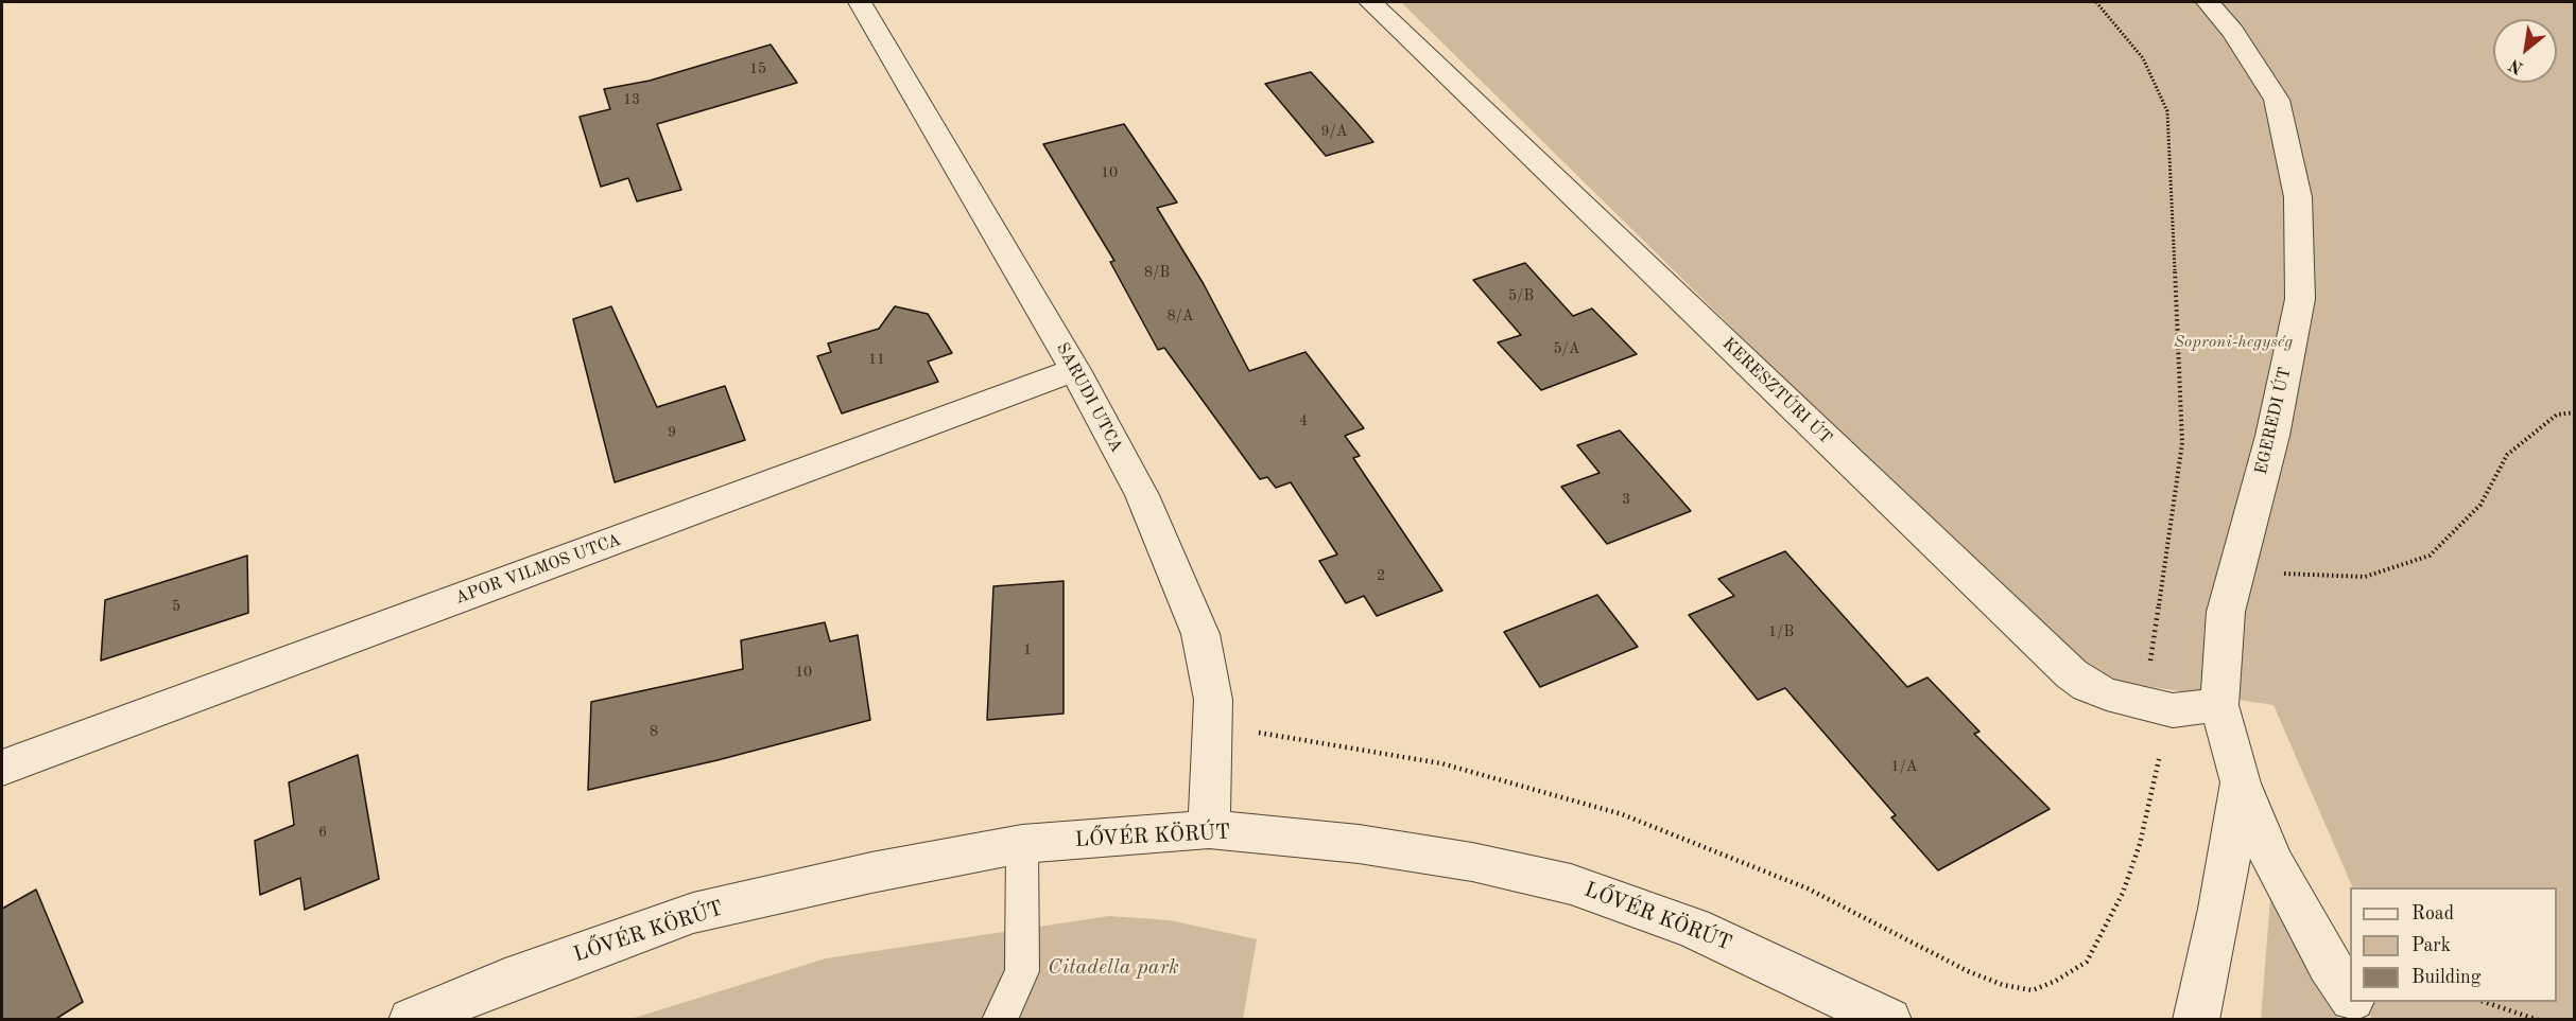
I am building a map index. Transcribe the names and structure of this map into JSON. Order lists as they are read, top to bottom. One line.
{"streets":{"street":["KERESZTÚRI ÚT","SARUDI UTCA","EGEREDI ÚT","APOR VILMOS UTCA","LŐVÉR KÖRÚT"]},"crossings":[["KERESZTÚRI ÚT","EGEREDI ÚT"],["SARUDI UTCA","APOR VILMOS UTCA"],["SARUDI UTCA","LŐVÉR KÖRÚT"]],"parks":["Soproni-hegység","Citadella park"],"house_numbers":["15","13","9/A","10","8/B","5/B","8/A","5/A","11","4","9","3","2","5","1/B","1","10","8","1/A","6"],"legend":["Road","Park","Building"],"north":"bottom left"}
